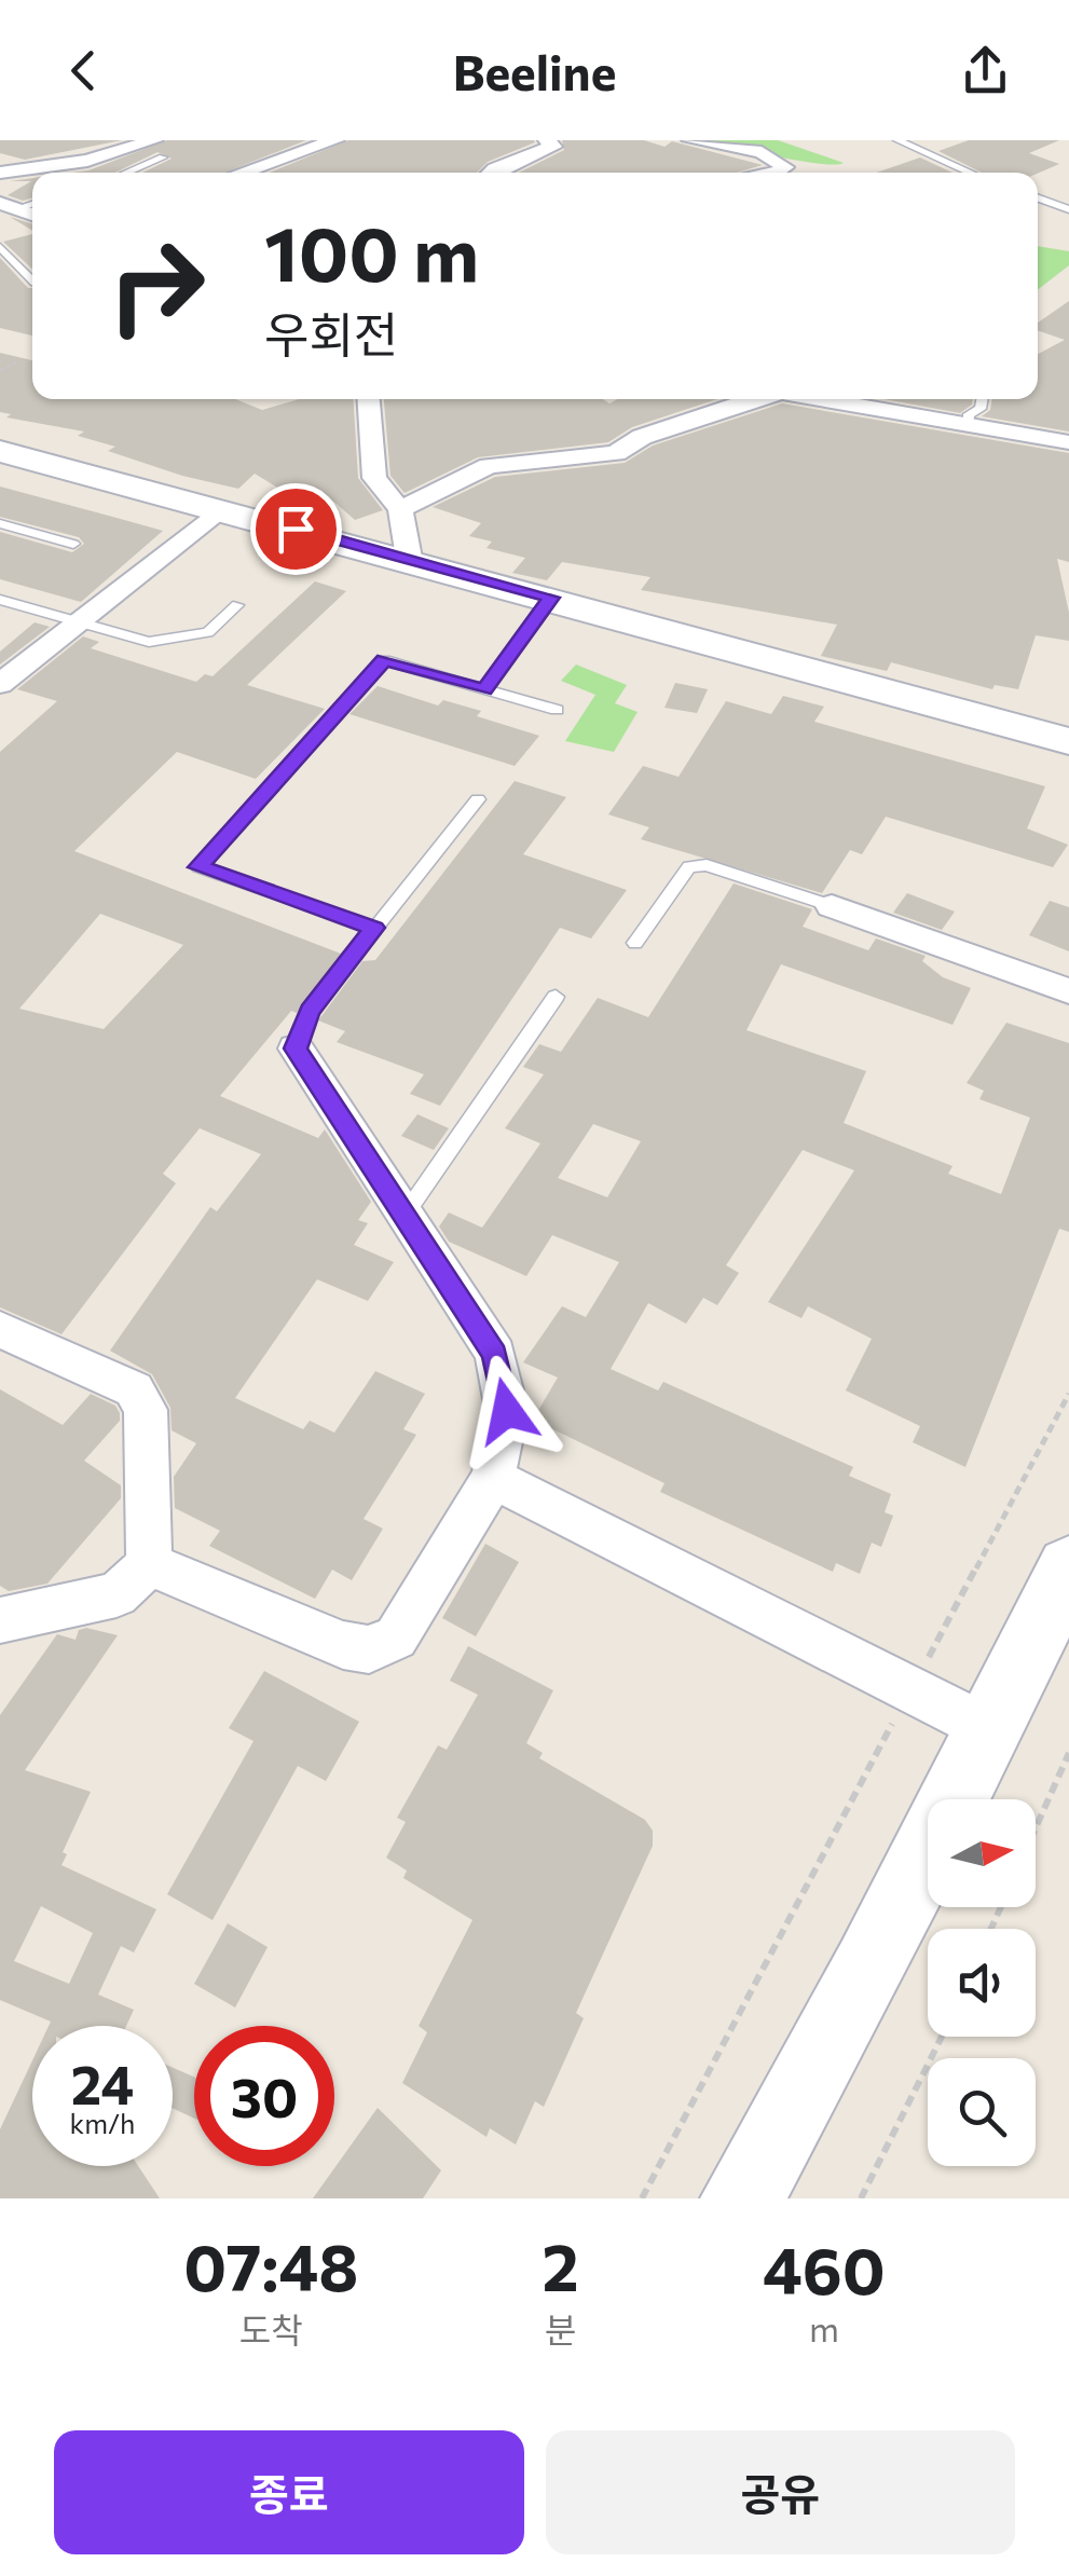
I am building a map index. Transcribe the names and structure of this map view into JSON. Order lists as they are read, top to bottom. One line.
{"north":"right","page":{"header":"Beeline","turn":["100 m","우회전"],"speed":"24 km/h","limit":"30","eta":["07:48","도착","2","분","460","m"],"buttons":["종료","공유"]}}
